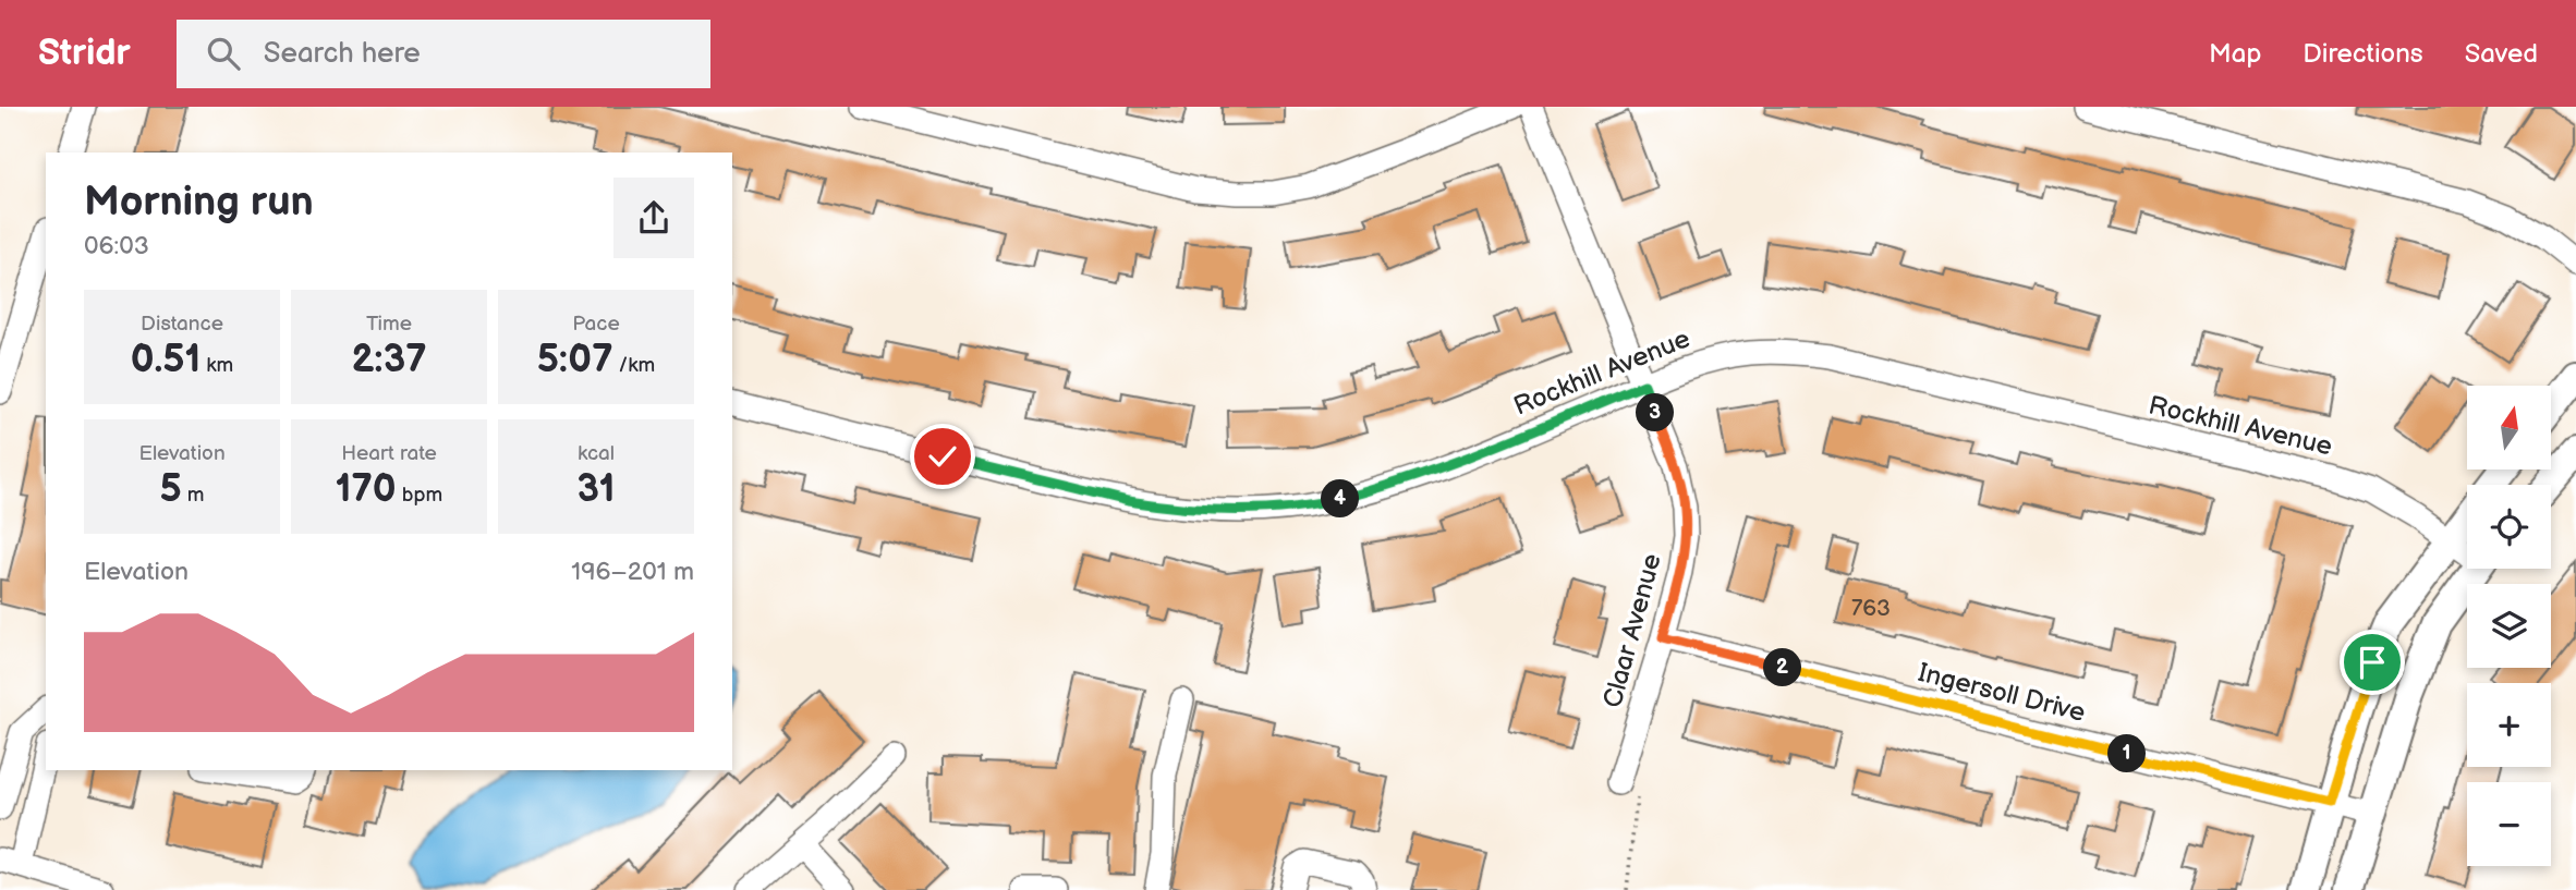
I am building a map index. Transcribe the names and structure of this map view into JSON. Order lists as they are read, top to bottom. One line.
{"streets":{"street":["Rockhill Avenue","Claar Avenue","Ingersoll Drive"]},"crossings":[["Rockhill Avenue","Claar Avenue"],["Claar Avenue","Ingersoll Drive"]],"house_numbers":["763"],"north":"top","page":{"header":"Stridr","search":"Search here","nav":["Map","Directions","Saved"],"heading":["Morning run","06:03"],"stats":[["Distance","0.51 km"],["Time","2:37"],["Pace","5:07 /km"],["Elevation","5 m"],["Heart rate","170 bpm"],["kcal","31"]],"map_buttons":["+","−"],"pins":["3","4","2","1"],"chart":["Elevation","196–201 m"]}}
